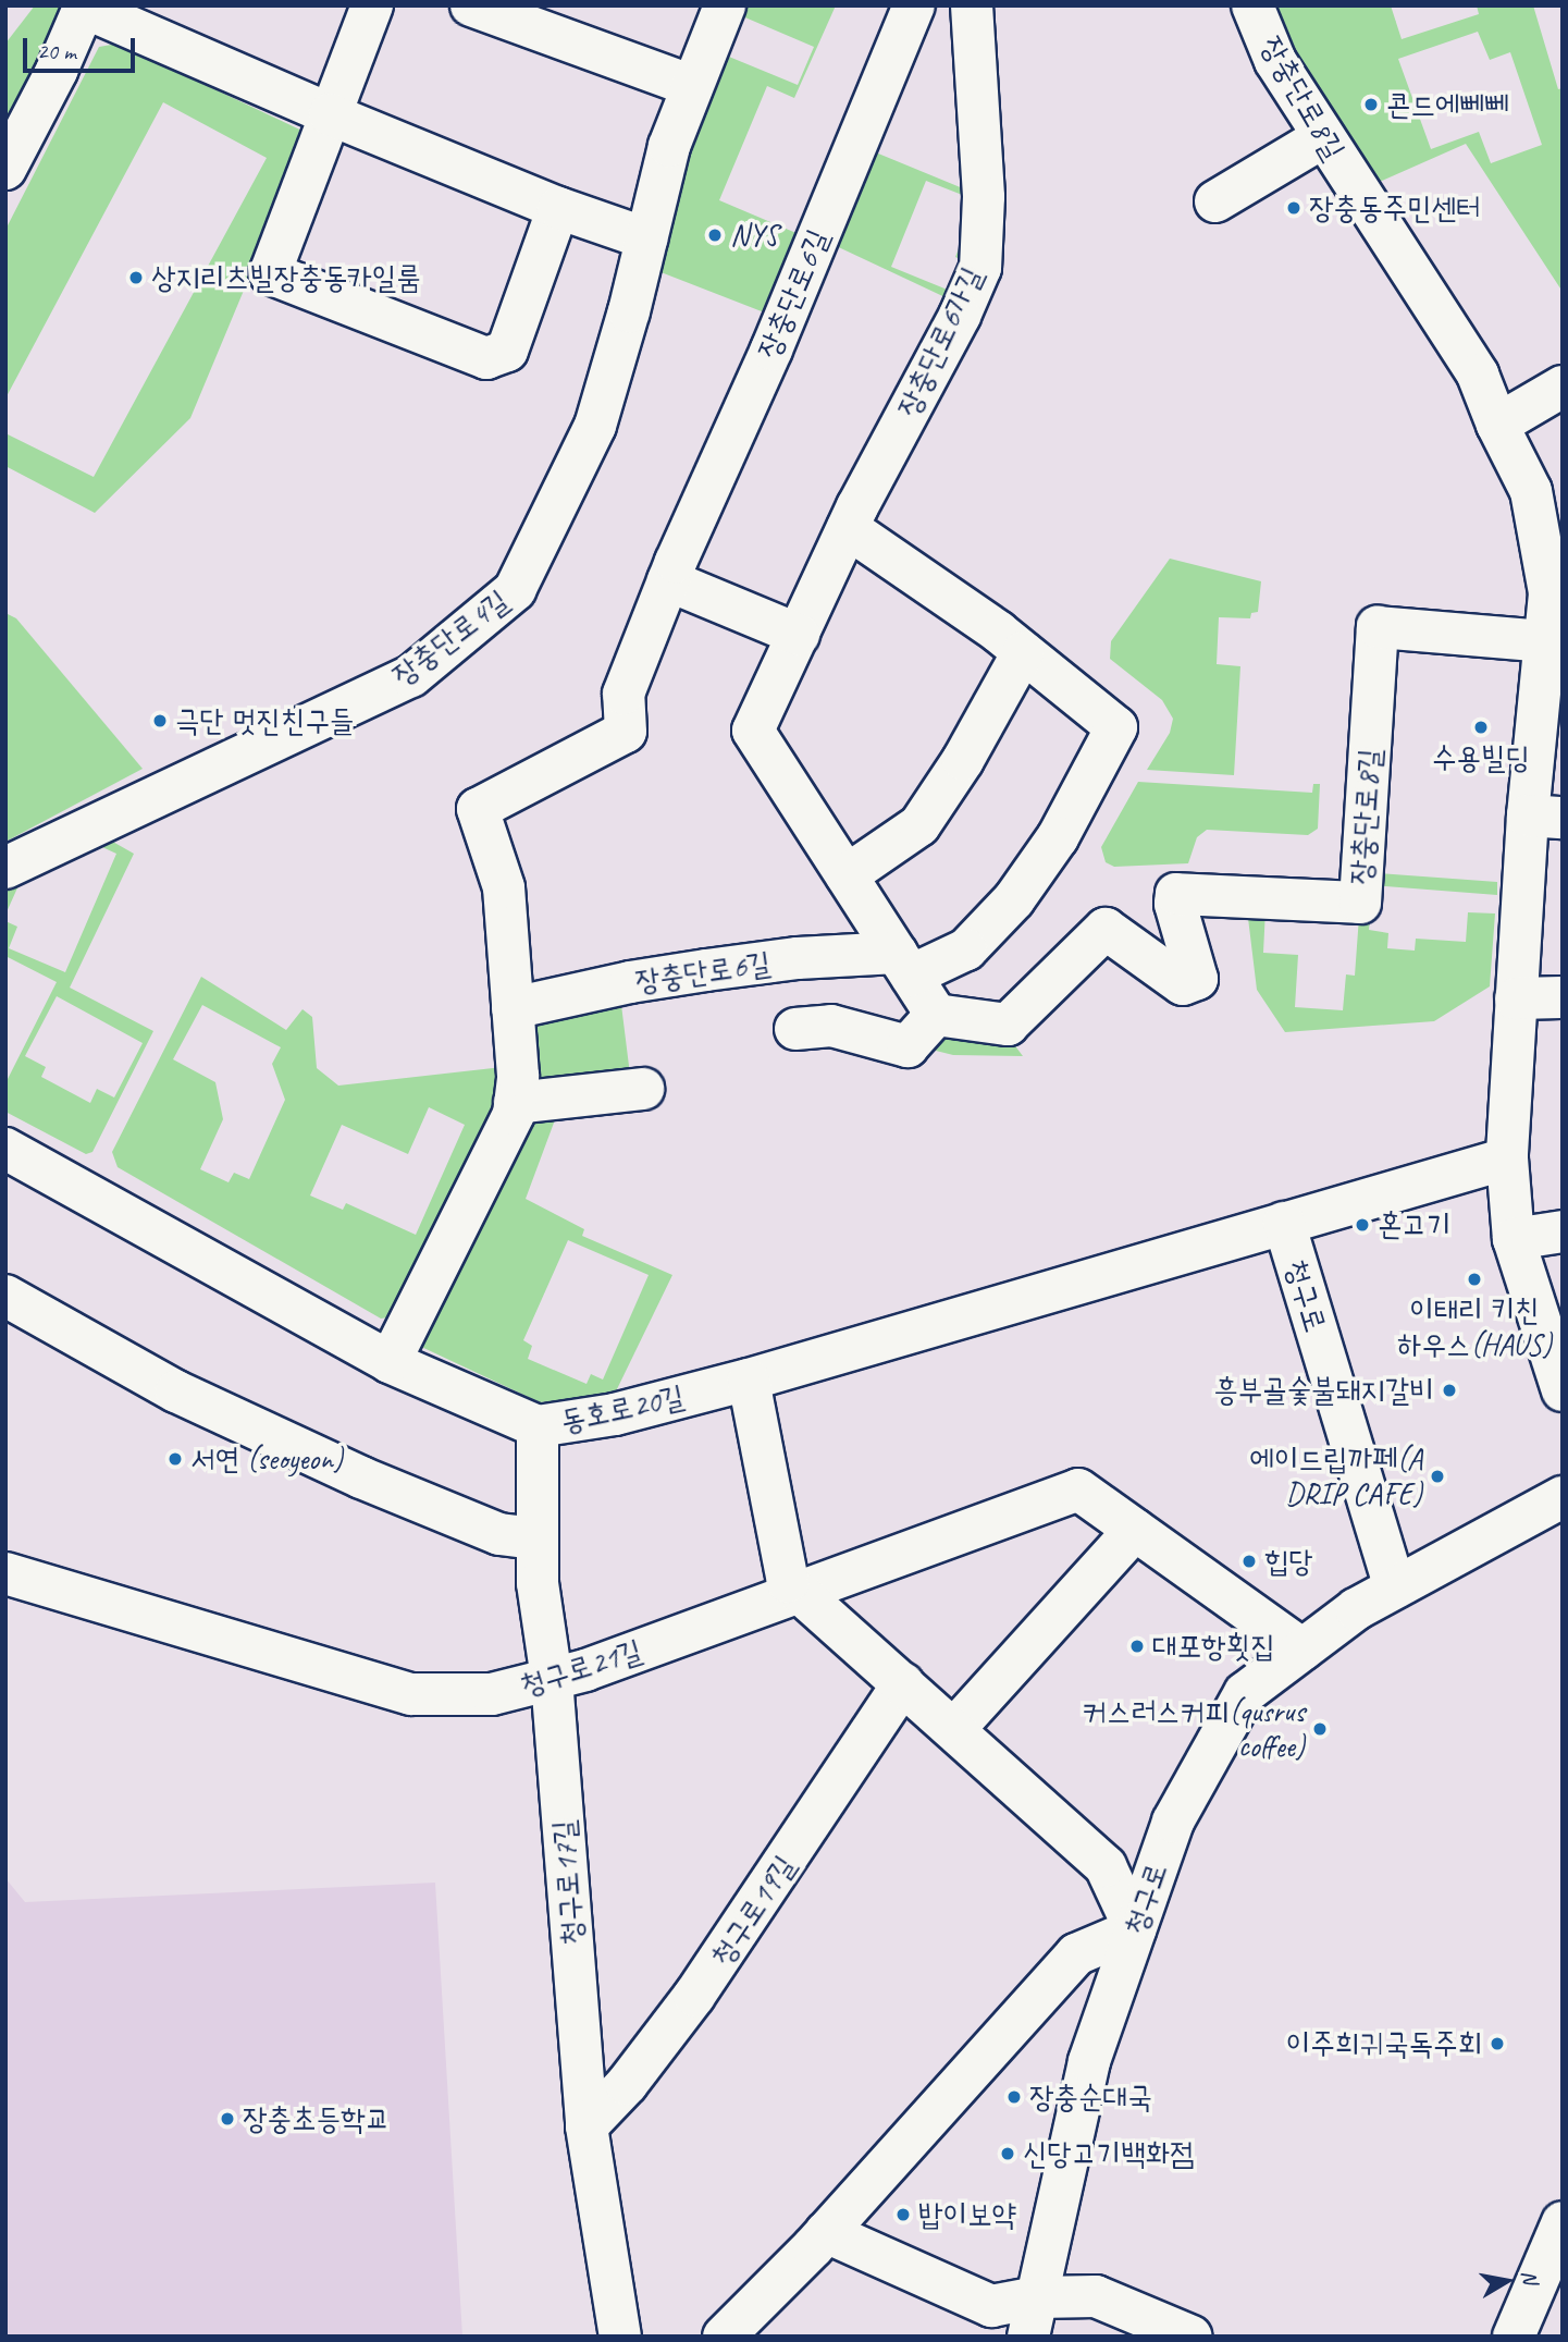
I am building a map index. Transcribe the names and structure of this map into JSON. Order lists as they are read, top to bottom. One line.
{"streets":{"street":["장충단로8길","장충단로6길","장충단로6가길","장충단로4길","청구로","동호로20길","청구로21길","청구로17길","청구로19길"]},"crossings":[["장충단로8길","장충단로6가길"],["장충단로8길","동호로20길"],["장충단로6길","장충단로6가길"],["장충단로6길","동호로20길"],["청구로","동호로20길"],["청구로","청구로21길"],["동호로20길","청구로17길"],["청구로21길","청구로17길"],["청구로17길","청구로19길"]],"places":["콘드에뻬뻬","장충동주민센터","NYS","상지리츠빌장충동카일룸","극단 멋진친구들","수용빌딩","혼고기","이태리 키친 하우스(HAUS)","흥부골숯불돼지갈비","서연 (seoyeon)","에이드립까페(A DRIP CAFE)","힙당","대포항횟집","커스러스커피(qusrus coffee)","이주희귀국독주회","장충순대국","장충초등학교","신당고기백화점","밥이보약"],"scale_bar":"20 m","north":"right"}
